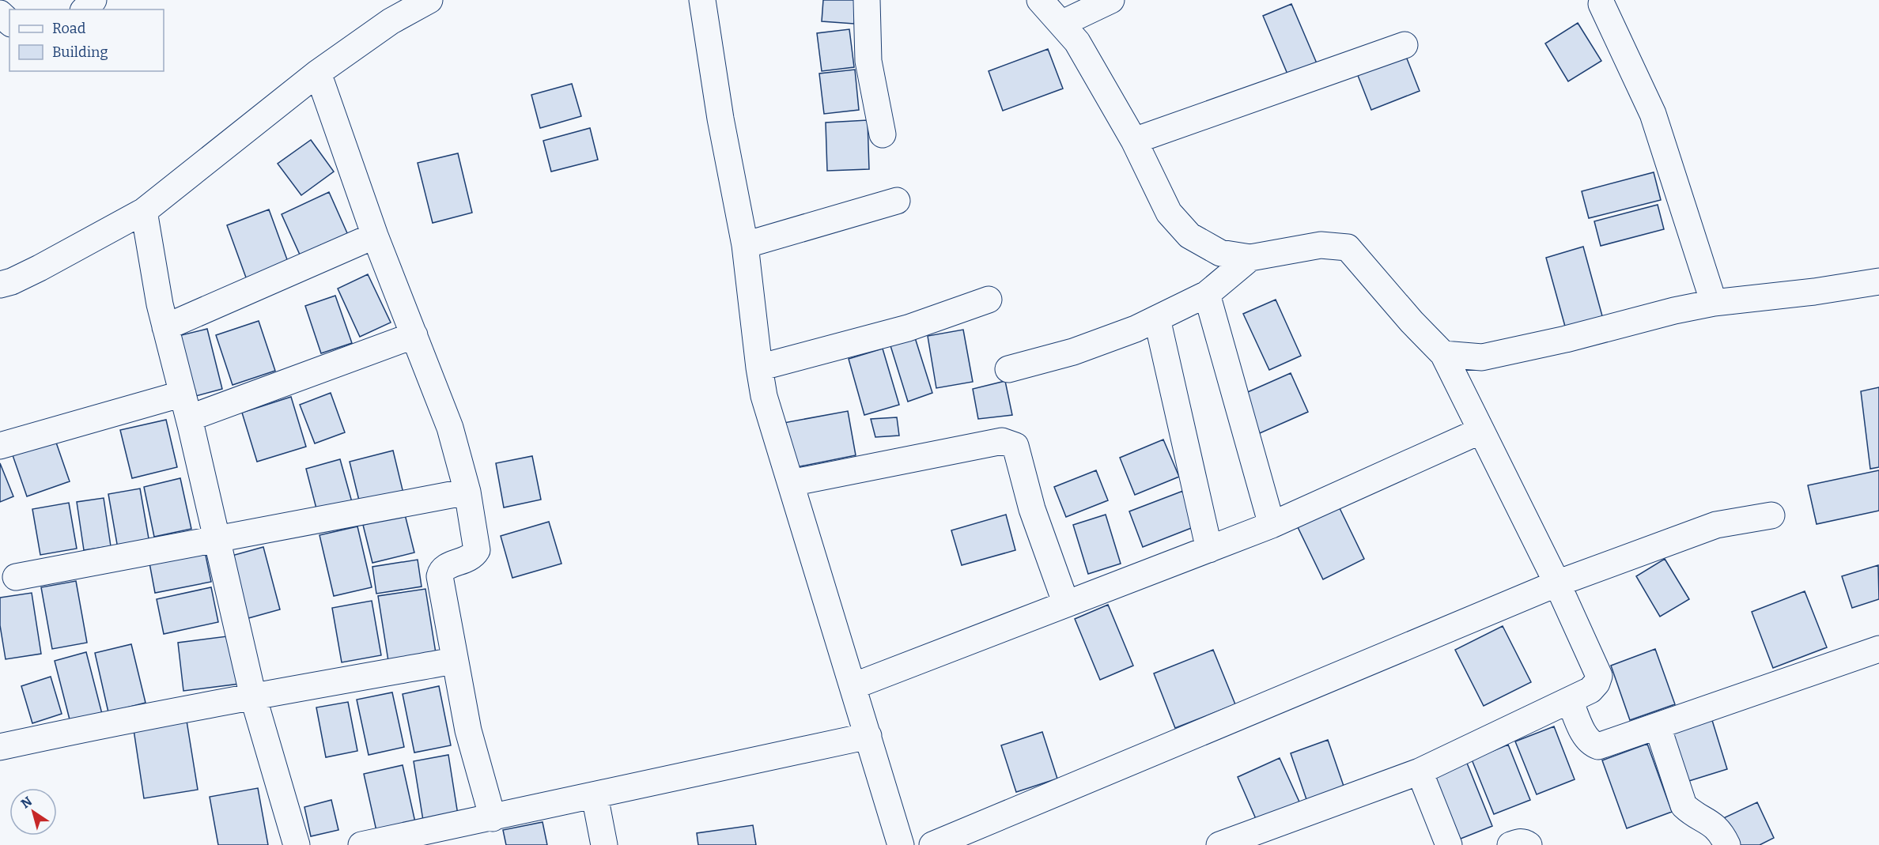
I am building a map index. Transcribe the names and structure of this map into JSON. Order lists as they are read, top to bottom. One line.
{"legend":["Road","Building"],"north":"top left"}
